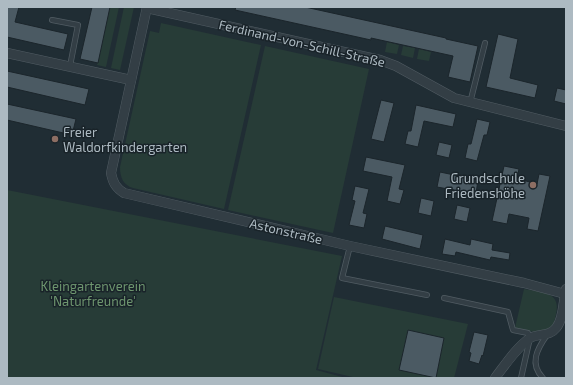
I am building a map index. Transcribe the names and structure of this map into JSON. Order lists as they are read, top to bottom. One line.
{"streets":{"street":["Ferdinand-von-Schill-Straße","Astonstraße"]},"crossings":[["Ferdinand-von-Schill-Straße","Astonstraße"]],"parks":["Kleingartenverein 'Naturfreunde'"],"places":["Freier Waldorfkindergarten","Grundschule Friedenshöhe"]}
